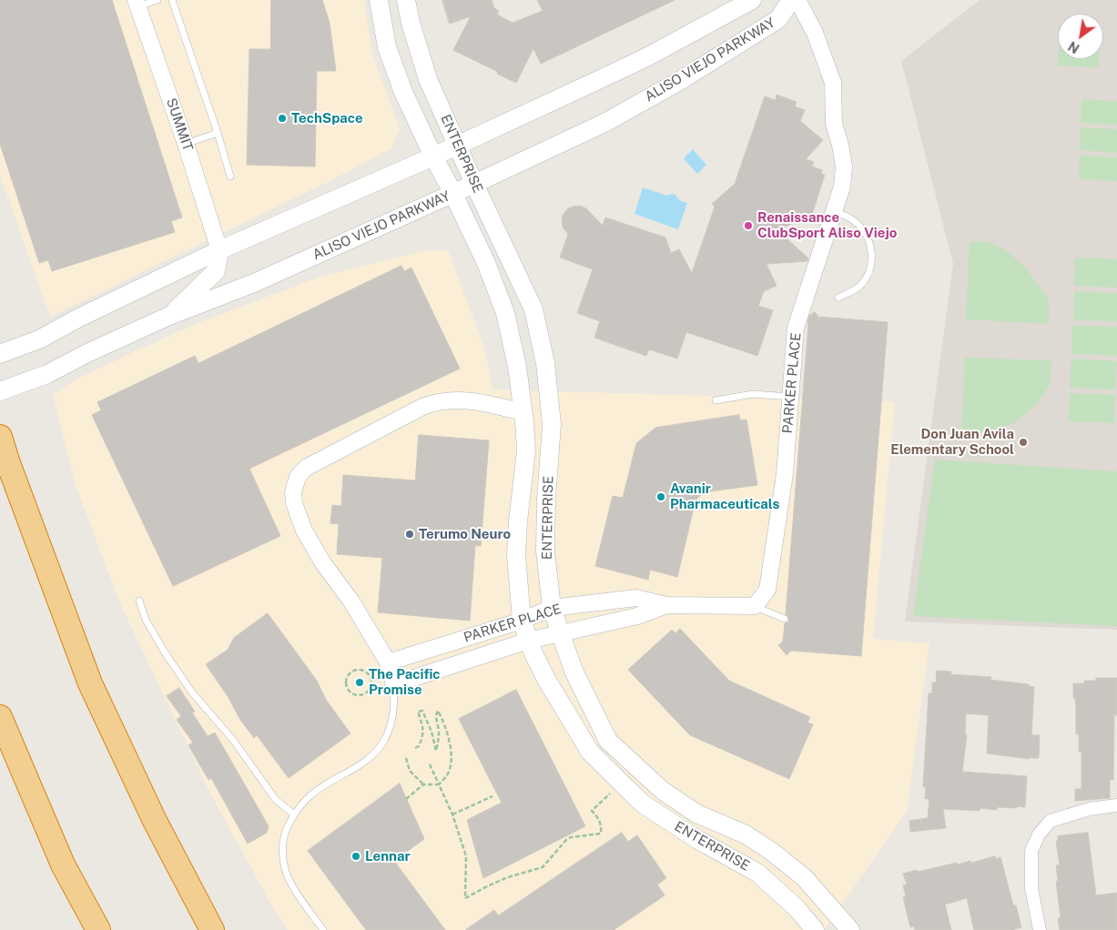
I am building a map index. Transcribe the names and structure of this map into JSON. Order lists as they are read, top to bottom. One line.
{"streets":{"main road":["ALISO VIEJO PARKWAY","ENTERPRISE"],"street":["SUMMIT","PARKER PLACE"]},"crossings":[["ALISO VIEJO PARKWAY","ENTERPRISE"],["ENTERPRISE","PARKER PLACE"]],"places":["TechSpace","Renaissance ClubSport Aliso Viejo","Don Juan Avila Elementary School","Avanir Pharmaceuticals","Terumo Neuro","The Pacific Promise","Lennar"],"north":"bottom left"}
